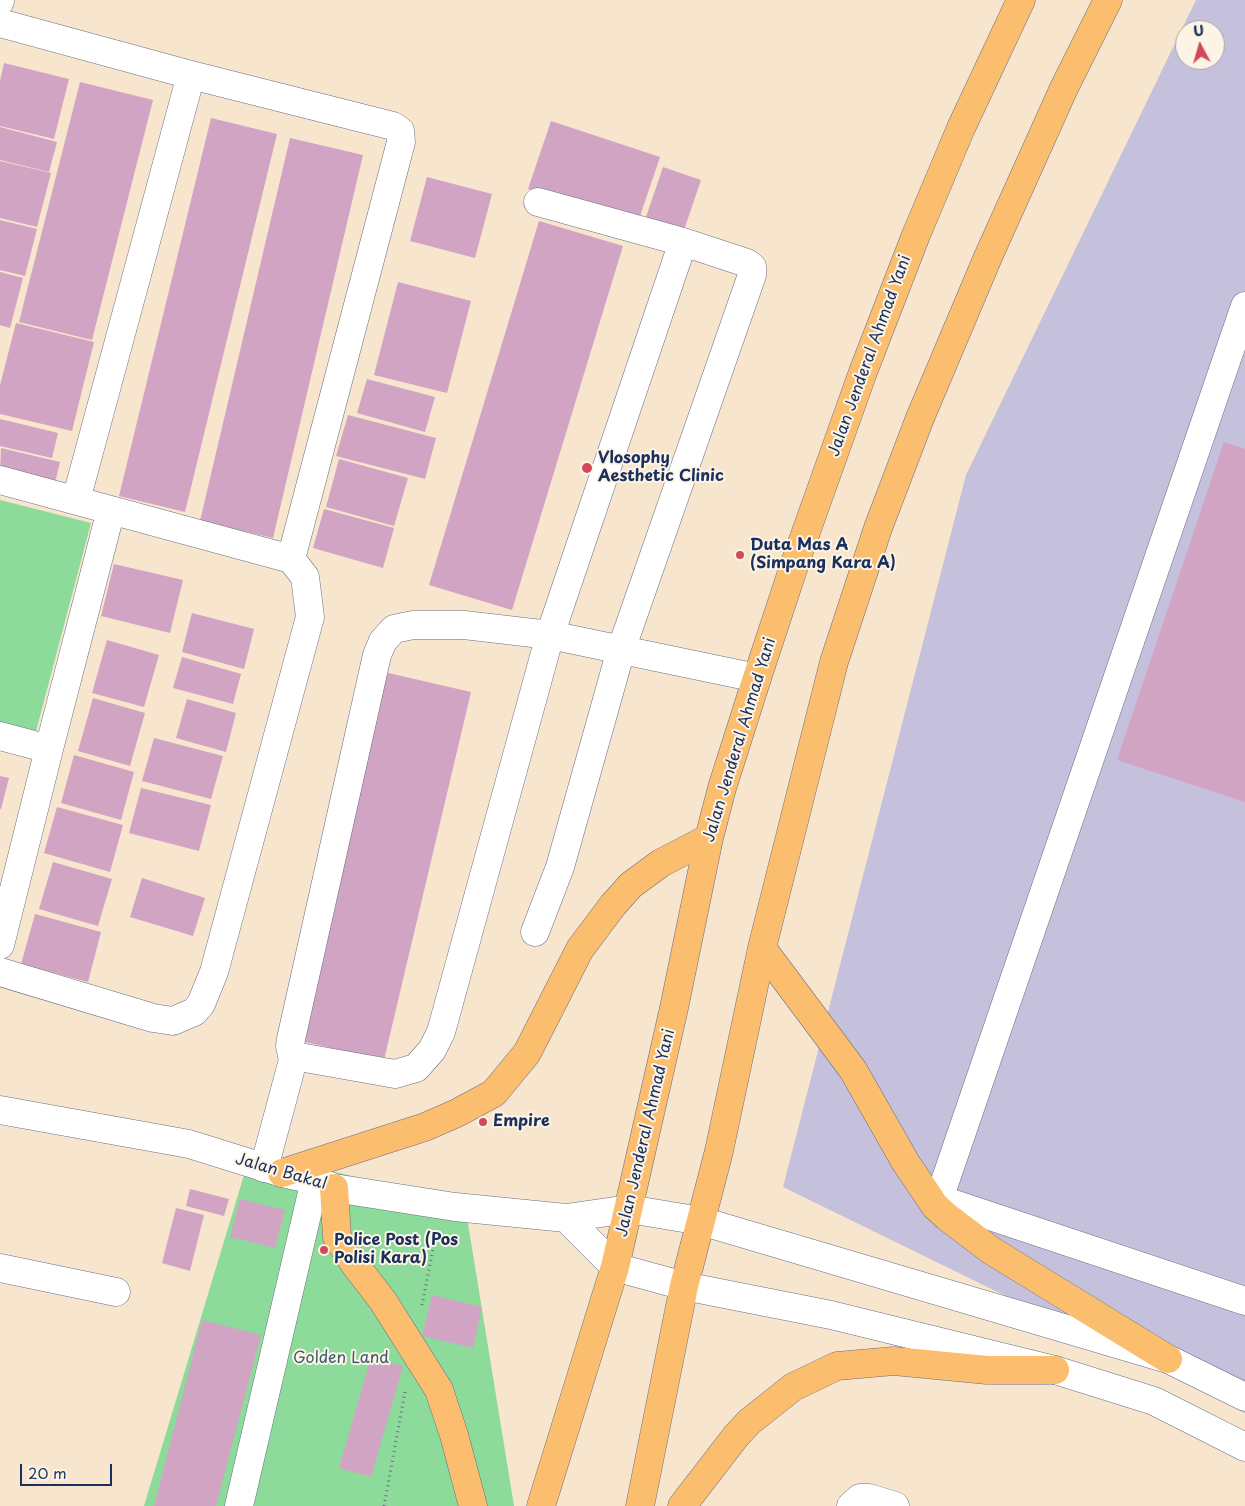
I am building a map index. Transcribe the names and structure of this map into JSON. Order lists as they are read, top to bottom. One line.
{"streets":{"highway":["Jalan Jenderal Ahmad Yani"],"street":["Jalan Bakal"]},"crossings":[["Jalan Jenderal Ahmad Yani","Jalan Bakal"]],"parks":["Golden Land"],"places":["Vlosophy Aesthetic Clinic","Duta Mas A (Simpang Kara A)","Empire","Police Post (Pos Polisi Kara)"],"scale_bar":"20 m","north":"top"}
